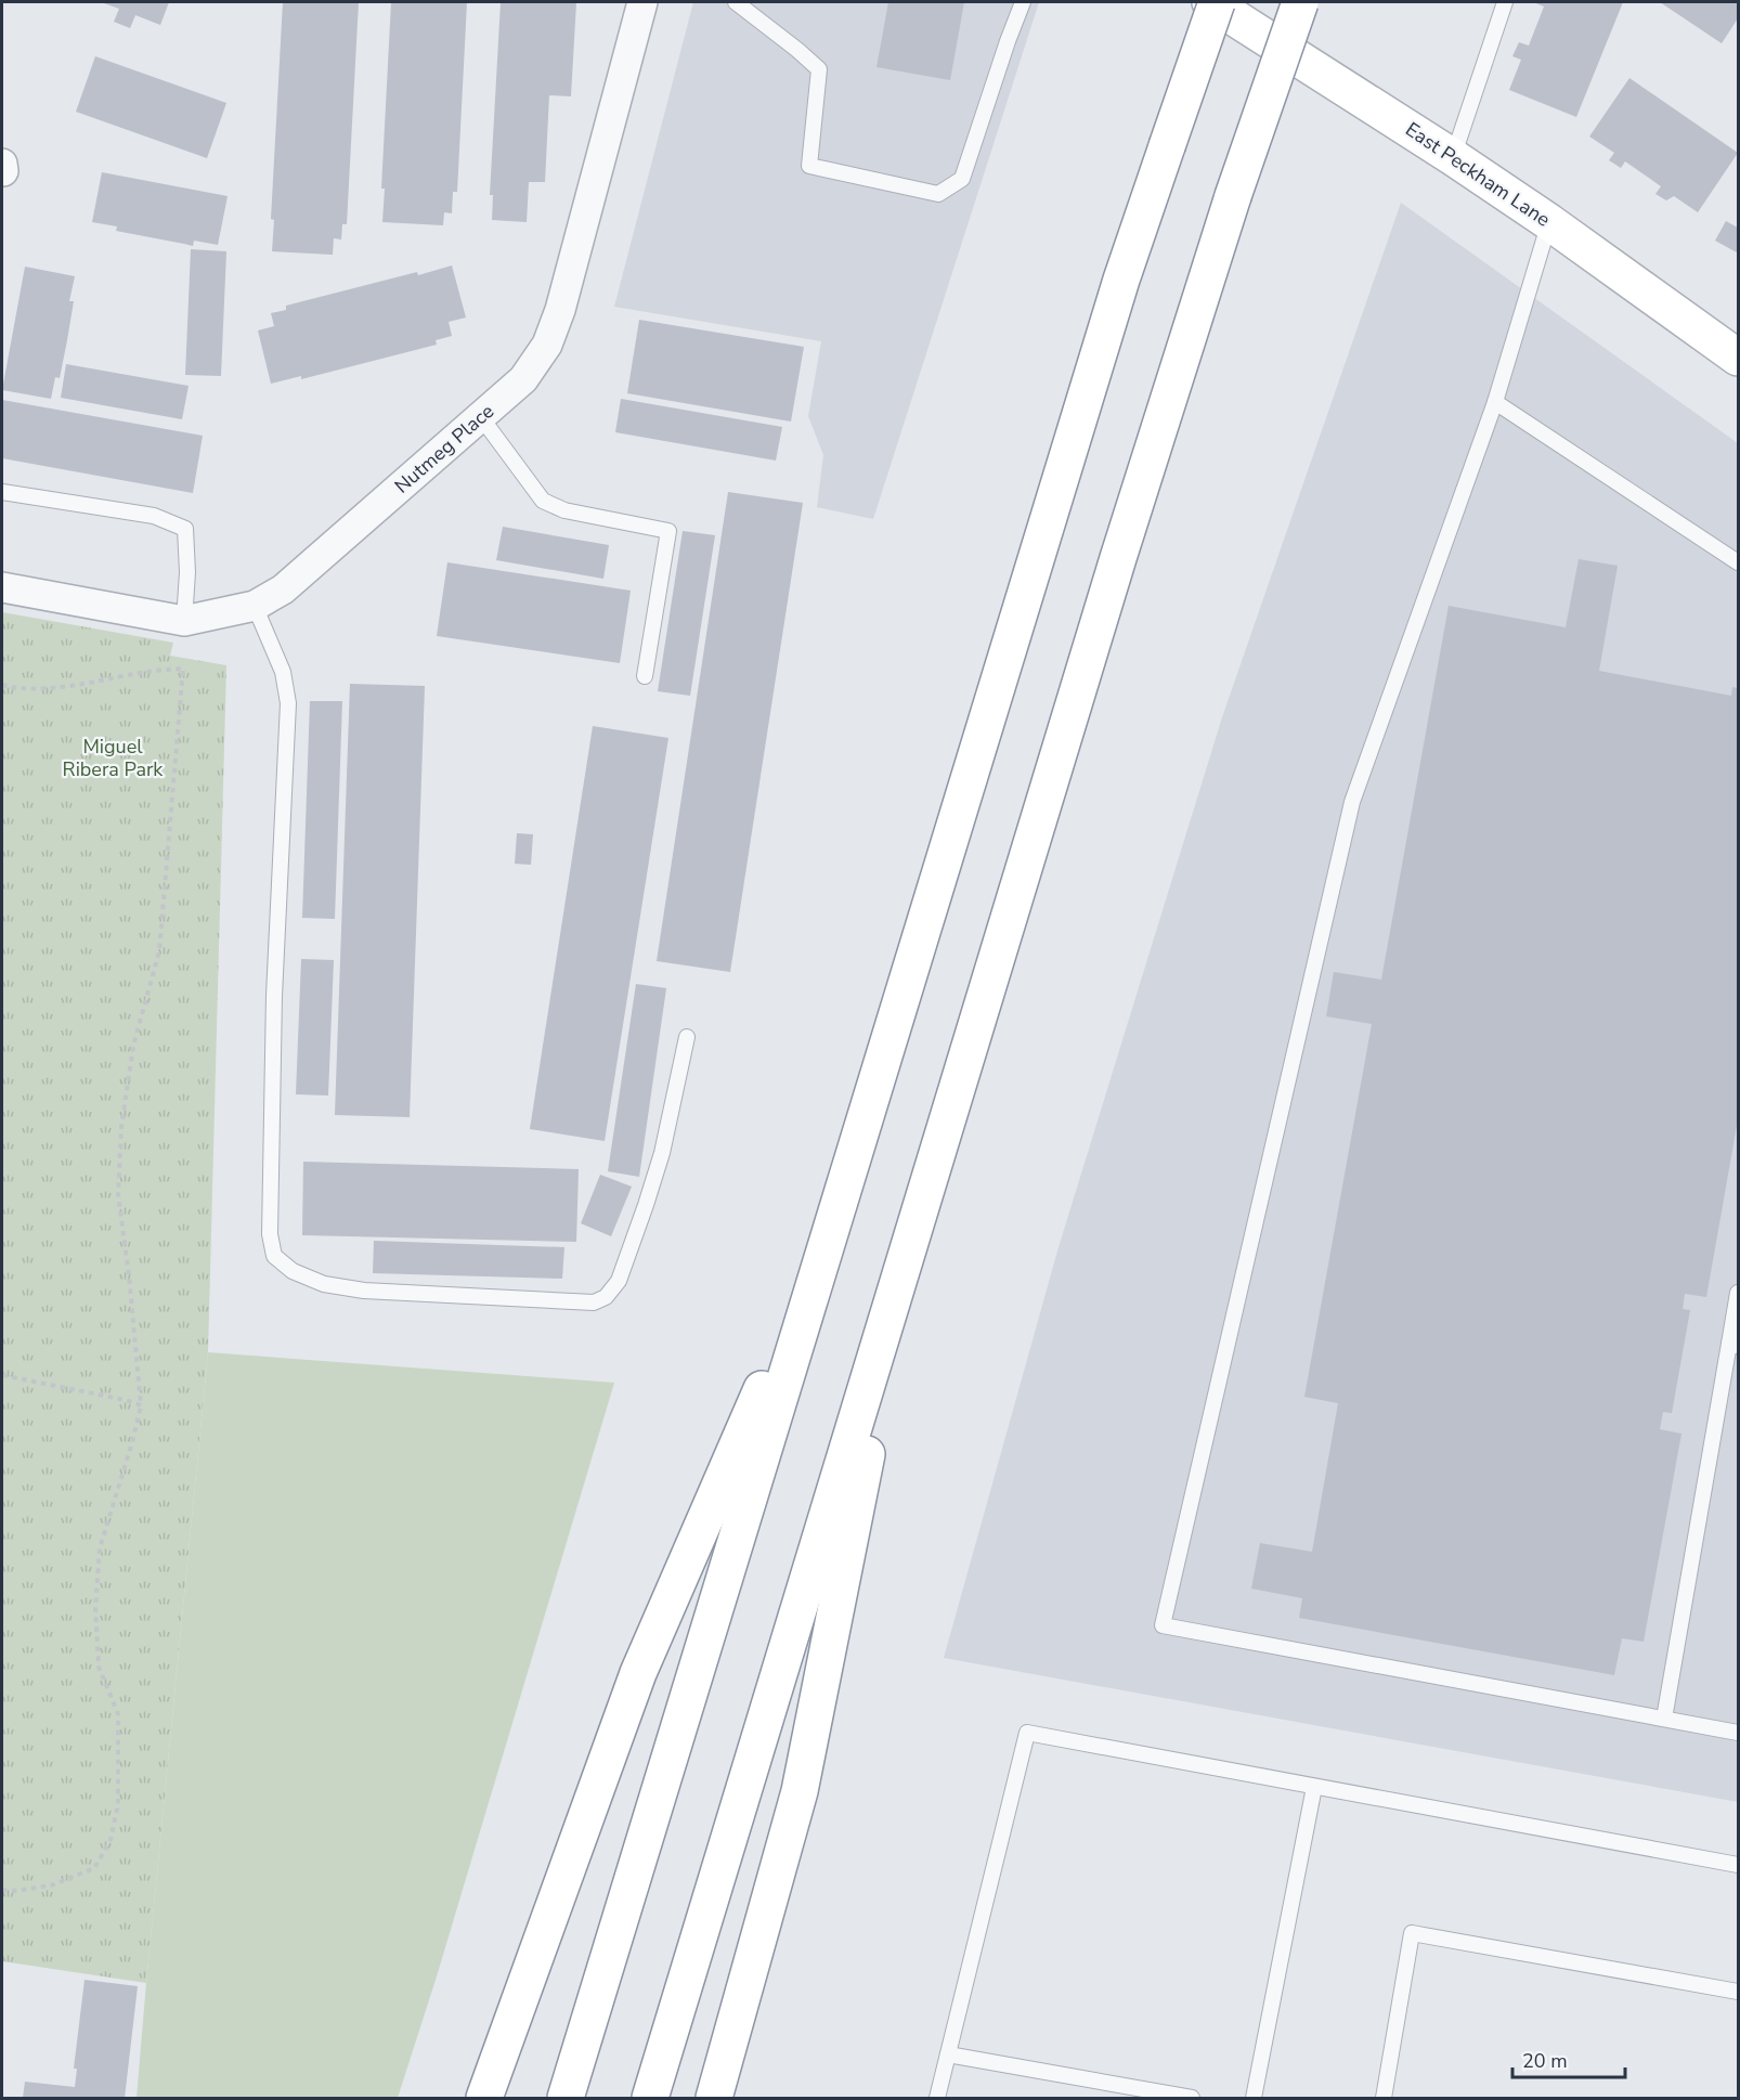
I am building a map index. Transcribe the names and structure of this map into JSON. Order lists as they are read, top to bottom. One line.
{"streets":{"main road":["East Peckham Lane"],"street":["Nutmeg Place"]},"parks":["Miguel Ribera Park"],"scale_bar":"20 m"}
